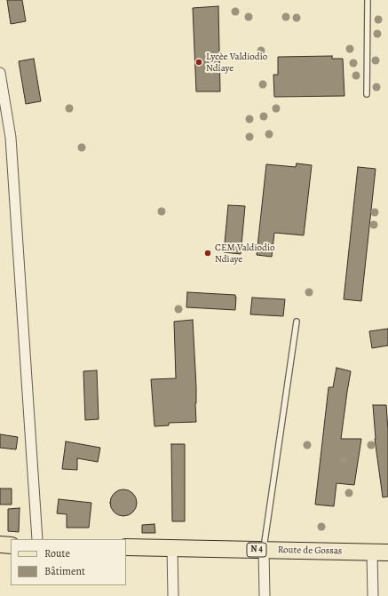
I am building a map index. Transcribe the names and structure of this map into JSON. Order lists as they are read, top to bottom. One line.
{"streets":{"main road":["N 4","Route de Gossas"]},"places":["Lycèe Valdiodio Ndiaye","CEM Valdiodio Ndiaye"],"legend":["Route","Bâtiment"]}
